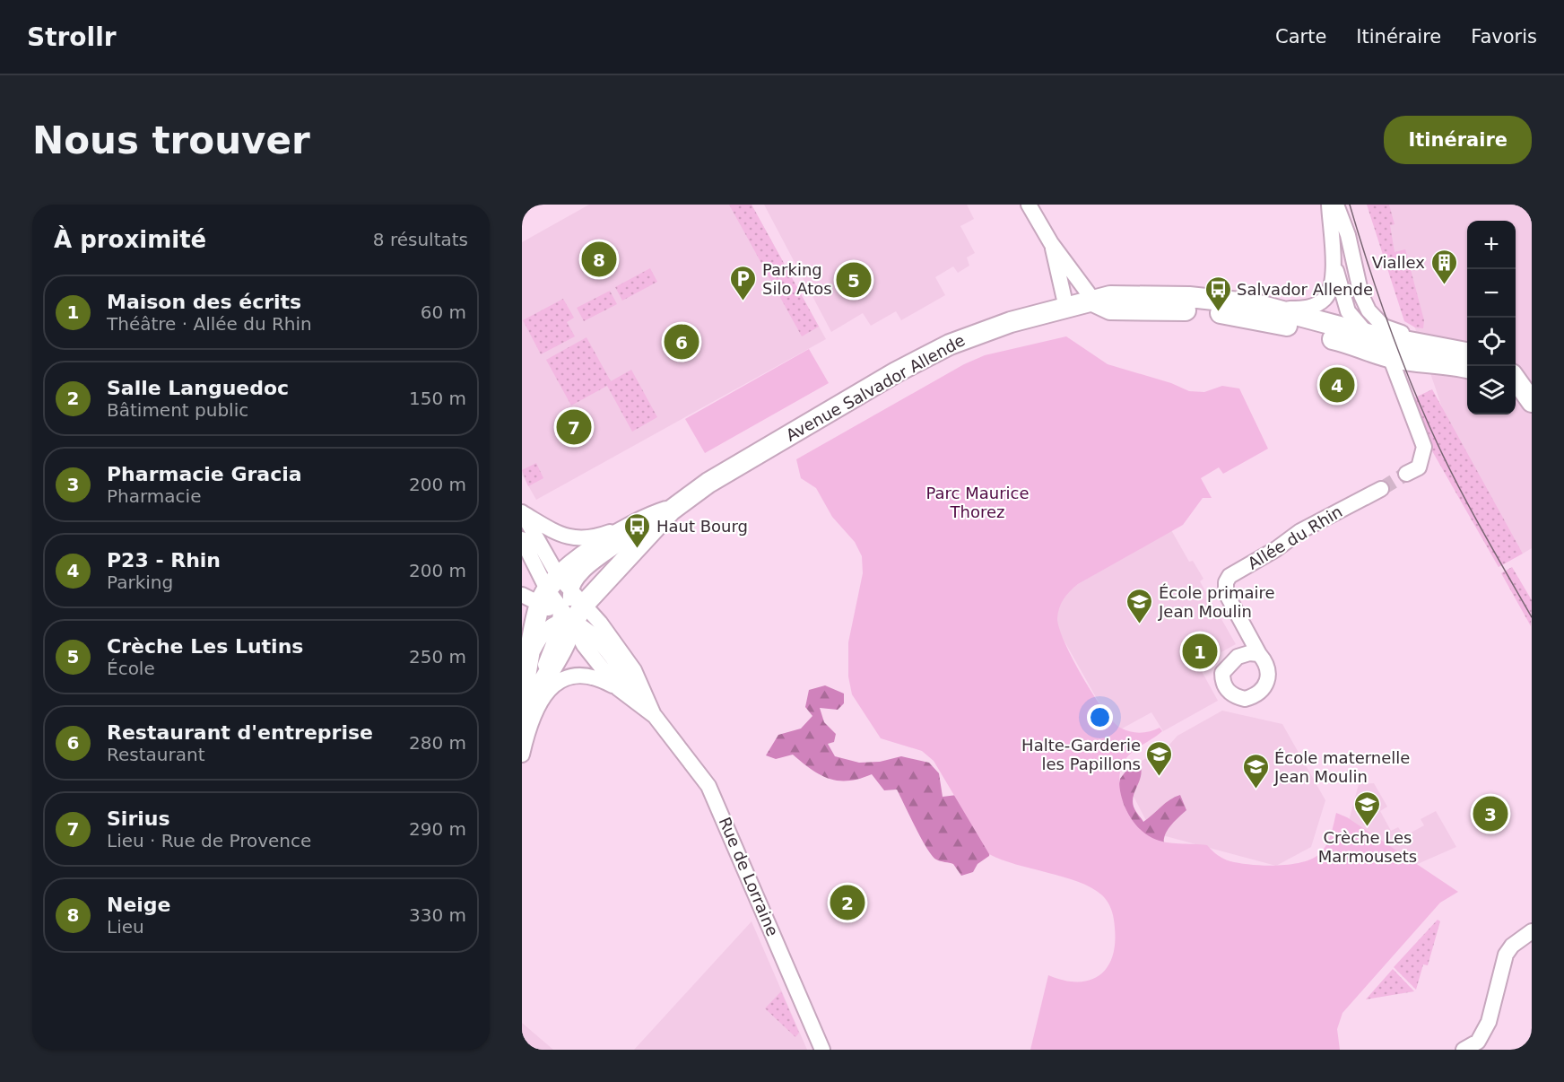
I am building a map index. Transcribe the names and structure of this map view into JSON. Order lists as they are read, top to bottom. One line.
{"streets":{"street":["Avenue Salvador Allende","Allée du Rhin","Rue de Lorraine"]},"crossings":[["Avenue Salvador Allende","Rue de Lorraine"]],"parks":["Parc Maurice Thorez"],"places":{"building":["Viallex"],"parking":["Parking Silo Atos"],"bus stop":["Salvador Allende","Haut Bourg"],"school or university":["École primaire Jean Moulin","Halte-Garderie les Papillons","École maternelle Jean Moulin","Crèche Les Marmousets"]},"page":{"header":"Strollr","nav":["Carte","Itinéraire","Favoris"],"buttons":"Itinéraire","title":"Nous trouver","heading":["À proximité","8 résultats"],"map_buttons":["+","−"],"pins":["8","5","6","4","7","1","3","2"],"list":[{"mark":"1","name":"Maison des écrits","note":"Théâtre · Allée du Rhin","value":"60 m"},{"mark":"2","name":"Salle Languedoc","note":"Bâtiment public","value":"150 m"},{"mark":"3","name":"Pharmacie Gracia","note":"Pharmacie","value":"200 m"},{"mark":"4","name":"P23 - Rhin","note":"Parking","value":"200 m"},{"mark":"5","name":"Crèche Les Lutins","note":"École","value":"250 m"},{"mark":"6","name":"Restaurant d'entreprise","note":"Restaurant","value":"280 m"},{"mark":"7","name":"Sirius","note":"Lieu · Rue de Provence","value":"290 m"},{"mark":"8","name":"Neige","note":"Lieu","value":"330 m"}]}}
